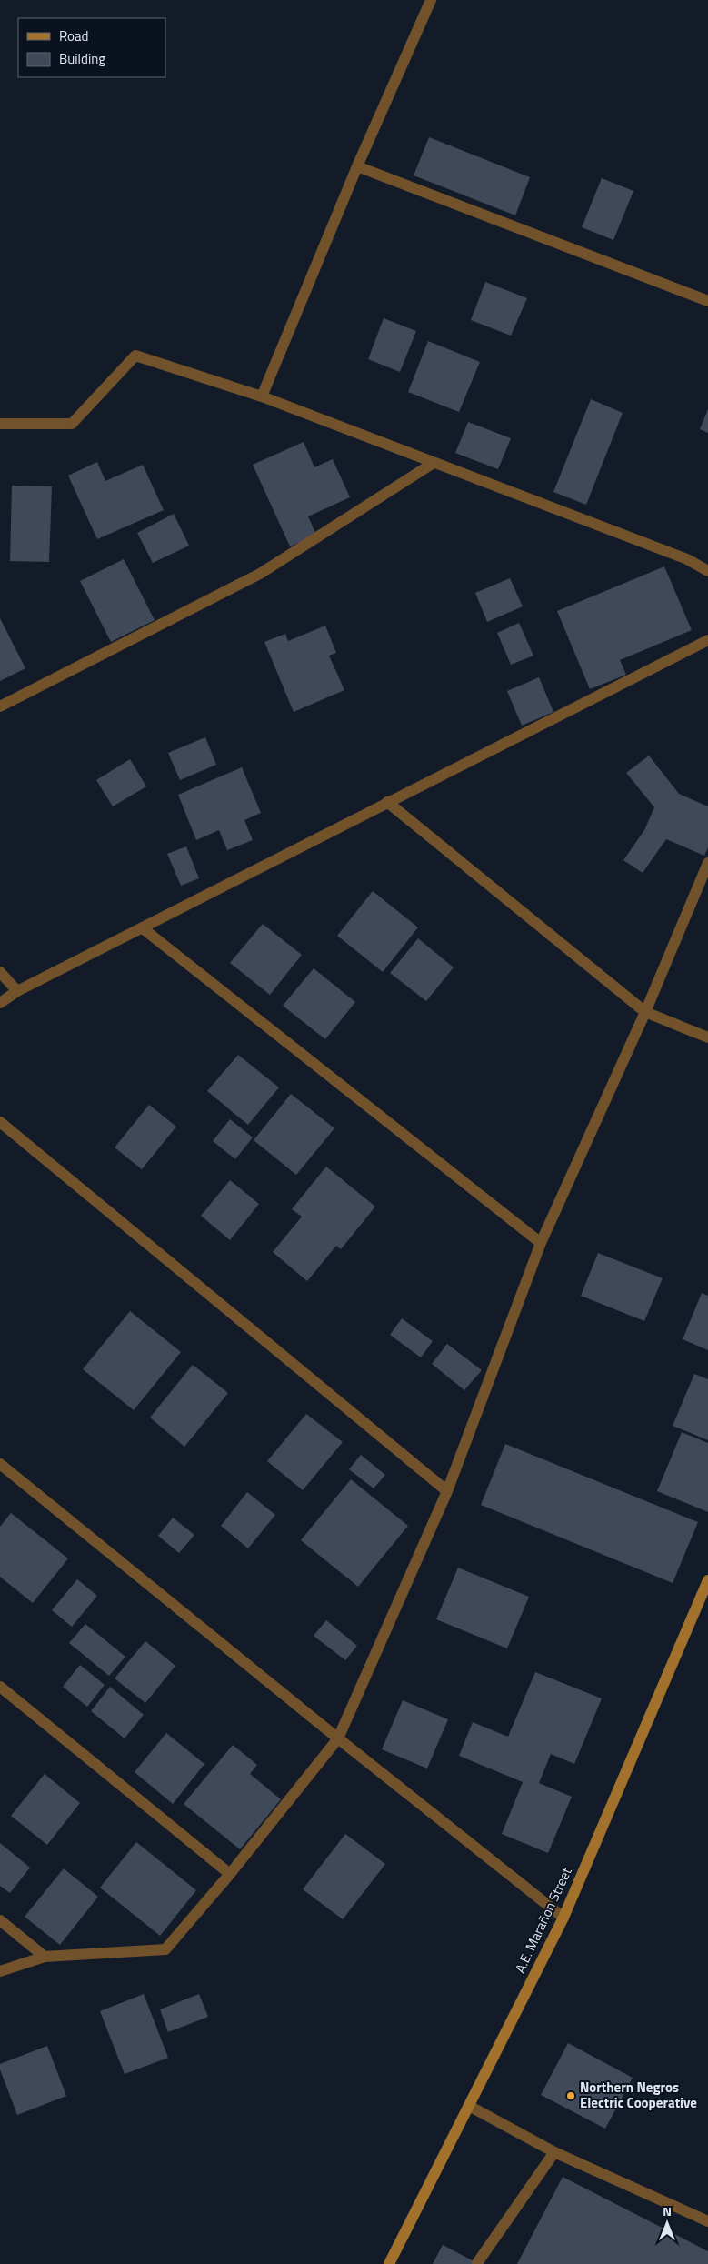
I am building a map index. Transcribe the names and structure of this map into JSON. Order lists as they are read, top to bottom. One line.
{"streets":{"main road":["A.E. Marañon Street"]},"places":["Northern Negros Electric Cooperative"],"legend":["Road","Building"],"north":"top"}
